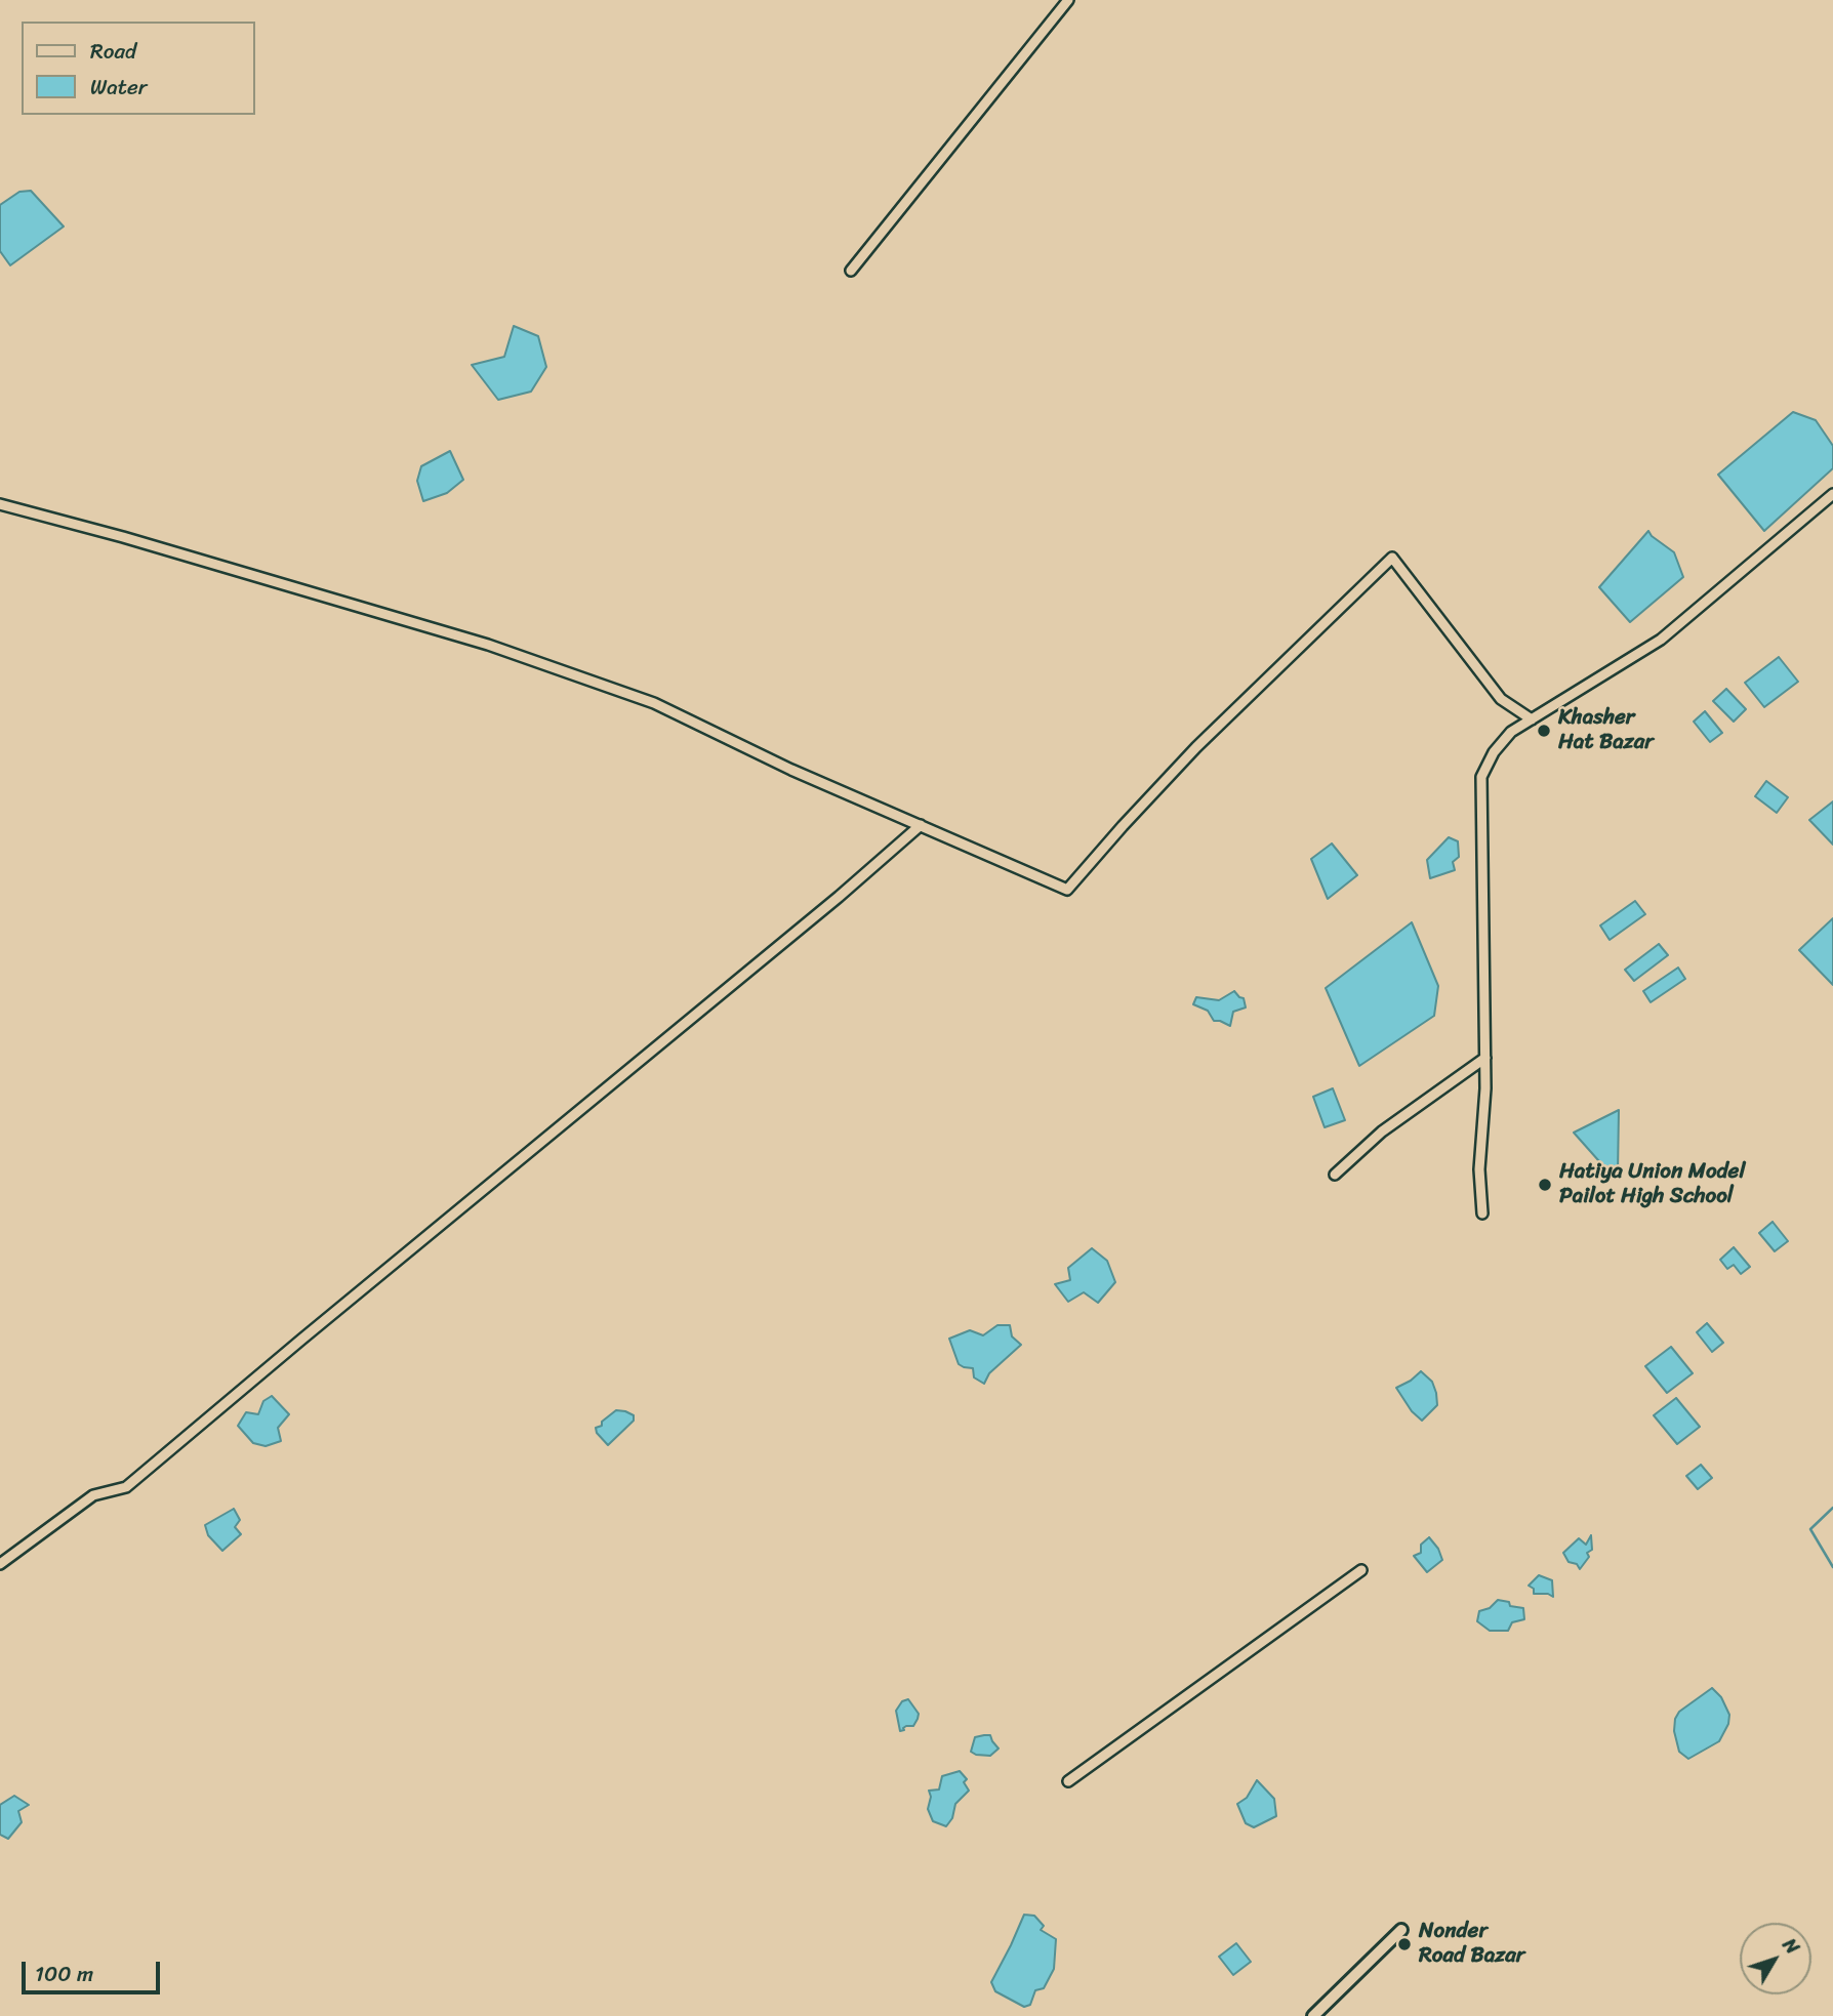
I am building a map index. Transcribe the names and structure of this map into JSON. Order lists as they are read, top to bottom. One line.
{"places":["Khasher Hat Bazar","Hatiya Union Model Pailot High School","Nonder Road Bazar"],"legend":["Road","Water"],"scale_bar":"100 m","north":"top right"}
